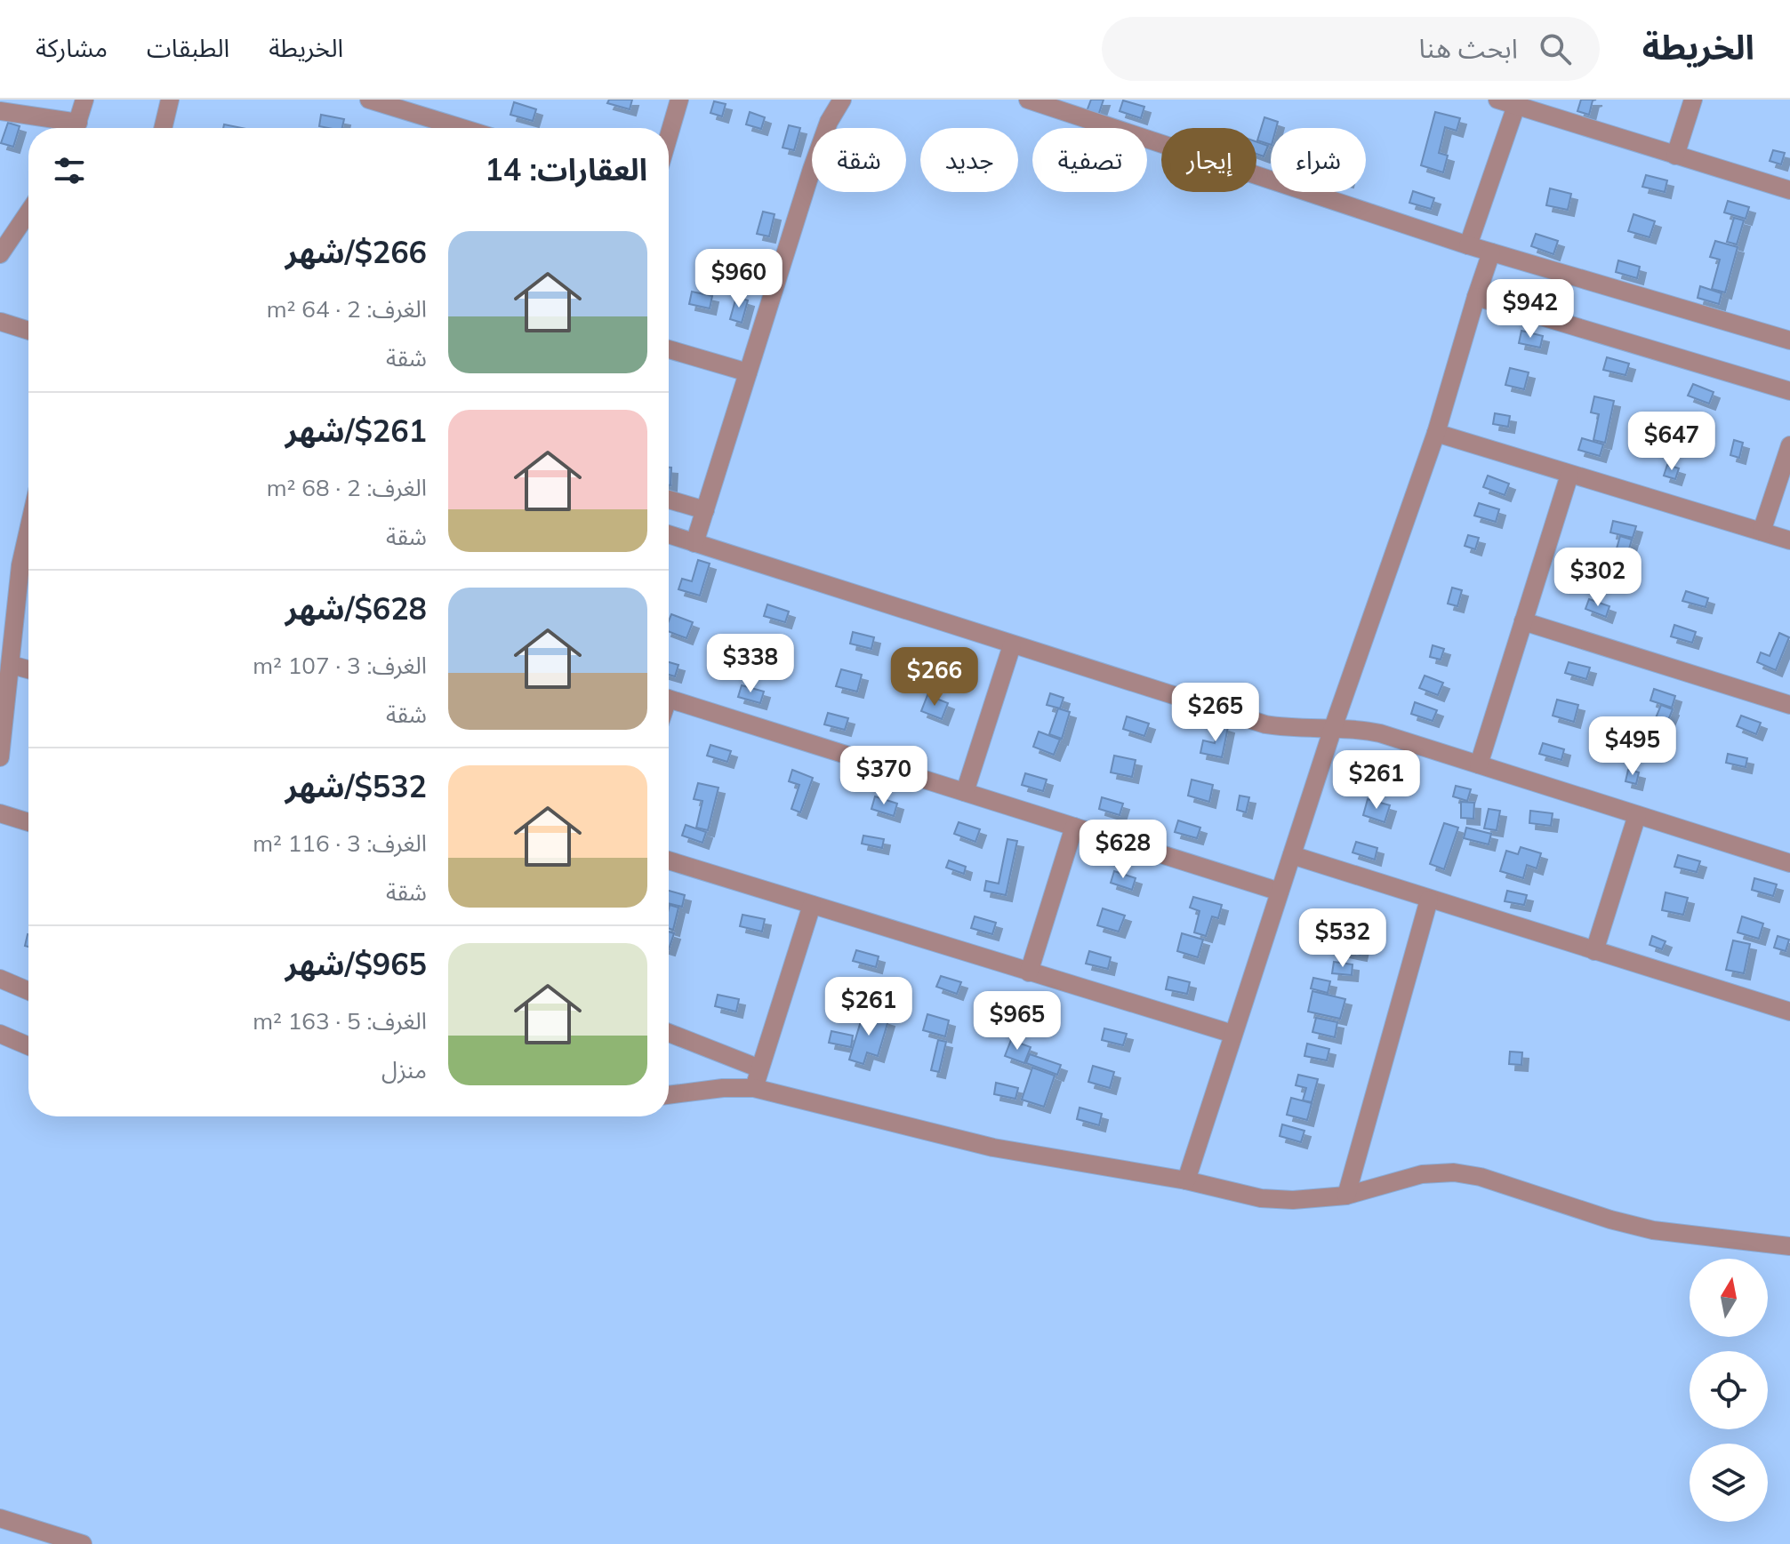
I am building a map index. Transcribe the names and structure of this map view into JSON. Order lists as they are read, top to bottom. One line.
{"north":"top","page":{"header":"الخريطة","search":"ابحث هنا","nav":["الخريطة","الطبقات","مشاركة"],"chip":["شراء","إيجار","تصفية","جديد","شقة"],"heading":"العقارات: 14","list":[{"name":"$266/شهر","note":"الغرف: 2 · 64 m² · شقة"},{"name":"$261/شهر","note":"الغرف: 2 · 68 m² · شقة"},{"name":"$628/شهر","note":"الغرف: 3 · 107 m² · شقة"},{"name":"$532/شهر","note":"الغرف: 3 · 116 m² · شقة"},{"name":"$965/شهر","note":"الغرف: 5 · 163 m² · منزل"}],"price":["$960","$942","$647","$302","$338","$266","$265","$495","$370","$261","$628","$532","$261","$965"]}}
